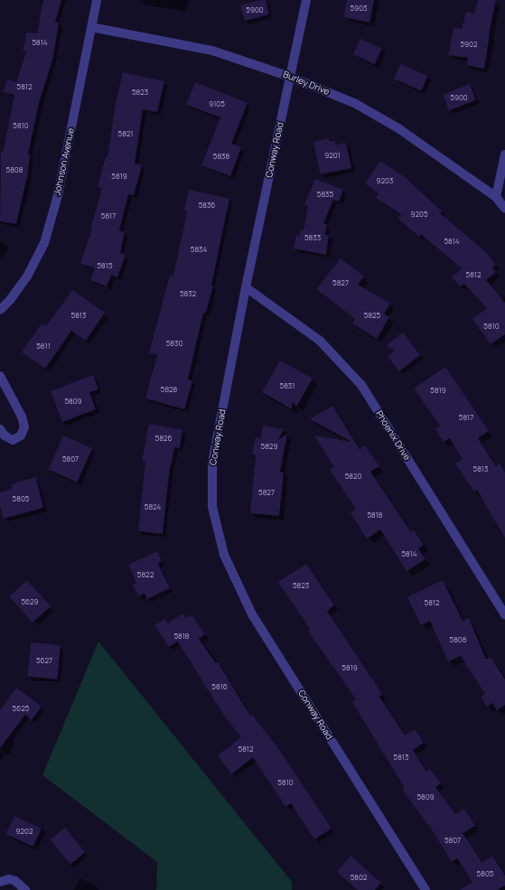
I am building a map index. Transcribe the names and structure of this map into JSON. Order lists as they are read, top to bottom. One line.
{"streets":{"street":["Burley Drive","Conway Road","Johnson Avenue","Phoenix Drive"]},"crossings":[["Burley Drive","Conway Road"],["Burley Drive","Johnson Avenue"],["Conway Road","Phoenix Drive"]],"house_numbers":["5903","5900","5814","5902","5812","5823","5900","9105","5810","5821","9201","5838","5808","5819","9203","5835","5836","9205","5817","5833","5814","5834","5815","5812","5827","5832","5813","5825","5810","5830","5811","5831","5828","5819","5809","5817","5826","5829","5807","5813","5820","5827","5805","5824","5818","5814","5822","5823","5629","5812","5818","5808","5627","5819","5816","5625","5812","5813","5810","5809","9202","5807","5805","5802"]}
